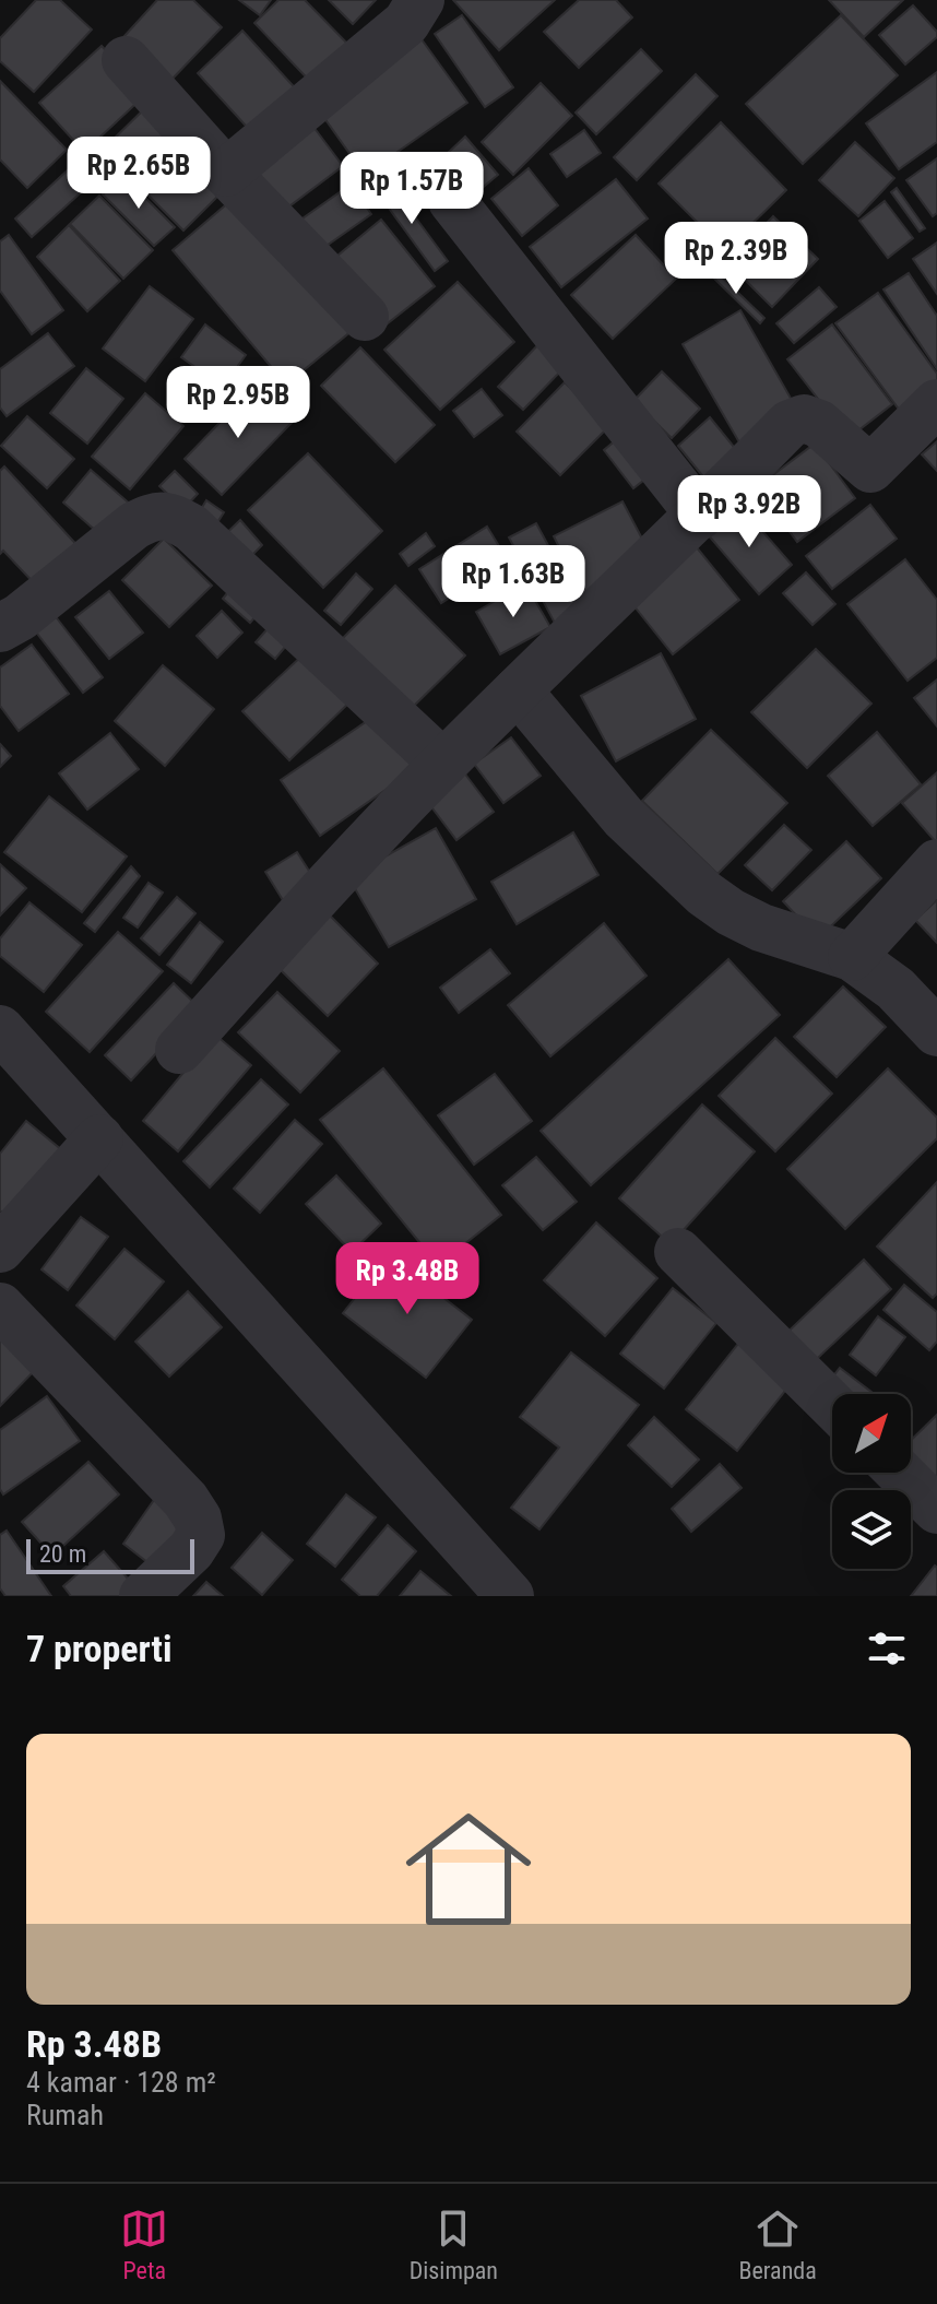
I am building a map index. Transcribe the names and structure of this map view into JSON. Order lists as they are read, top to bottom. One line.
{"scale_bar":"20 m","north":"top right","page":{"price":["Rp 2.65B","Rp 1.57B","Rp 2.39B","Rp 2.95B","Rp 3.92B","Rp 1.63B","Rp 3.48B"],"scale":"20 m","heading":"7 properti","list":[{"name":"Rp 3.48B","note":"4 kamar · 128 m² · Rumah"}],"tabs":["Peta","Disimpan","Beranda"]}}
